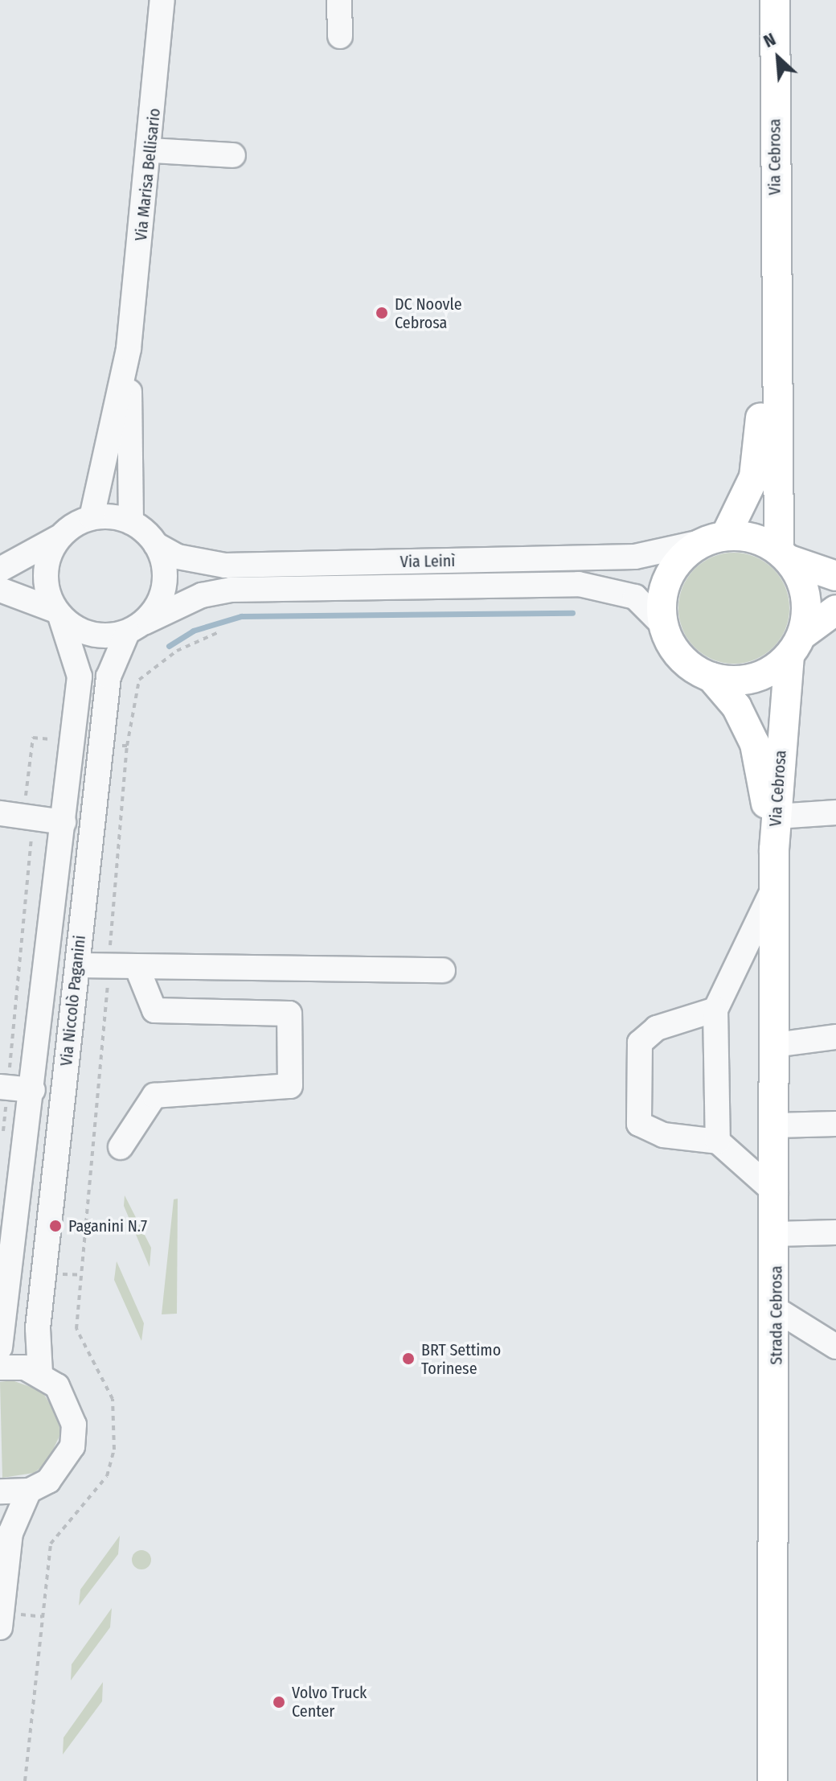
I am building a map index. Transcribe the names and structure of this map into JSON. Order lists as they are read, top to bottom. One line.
{"streets":{"main road":["Via Cebrosa","Strada Cebrosa"],"street":["Via Marisa Bellisario","Via Leinì","Via Niccolò Paganini"]},"crossings":[["Via Cebrosa","Via Leinì"],["Via Cebrosa","Strada Cebrosa"],["Via Marisa Bellisario","Via Leinì"],["Via Marisa Bellisario","Via Niccolò Paganini"],["Via Leinì","Via Niccolò Paganini"]],"places":["DC Noovle Cebrosa","Paganini N.7","BRT Settimo Torinese","Volvo Truck Center"],"north":"top left"}
